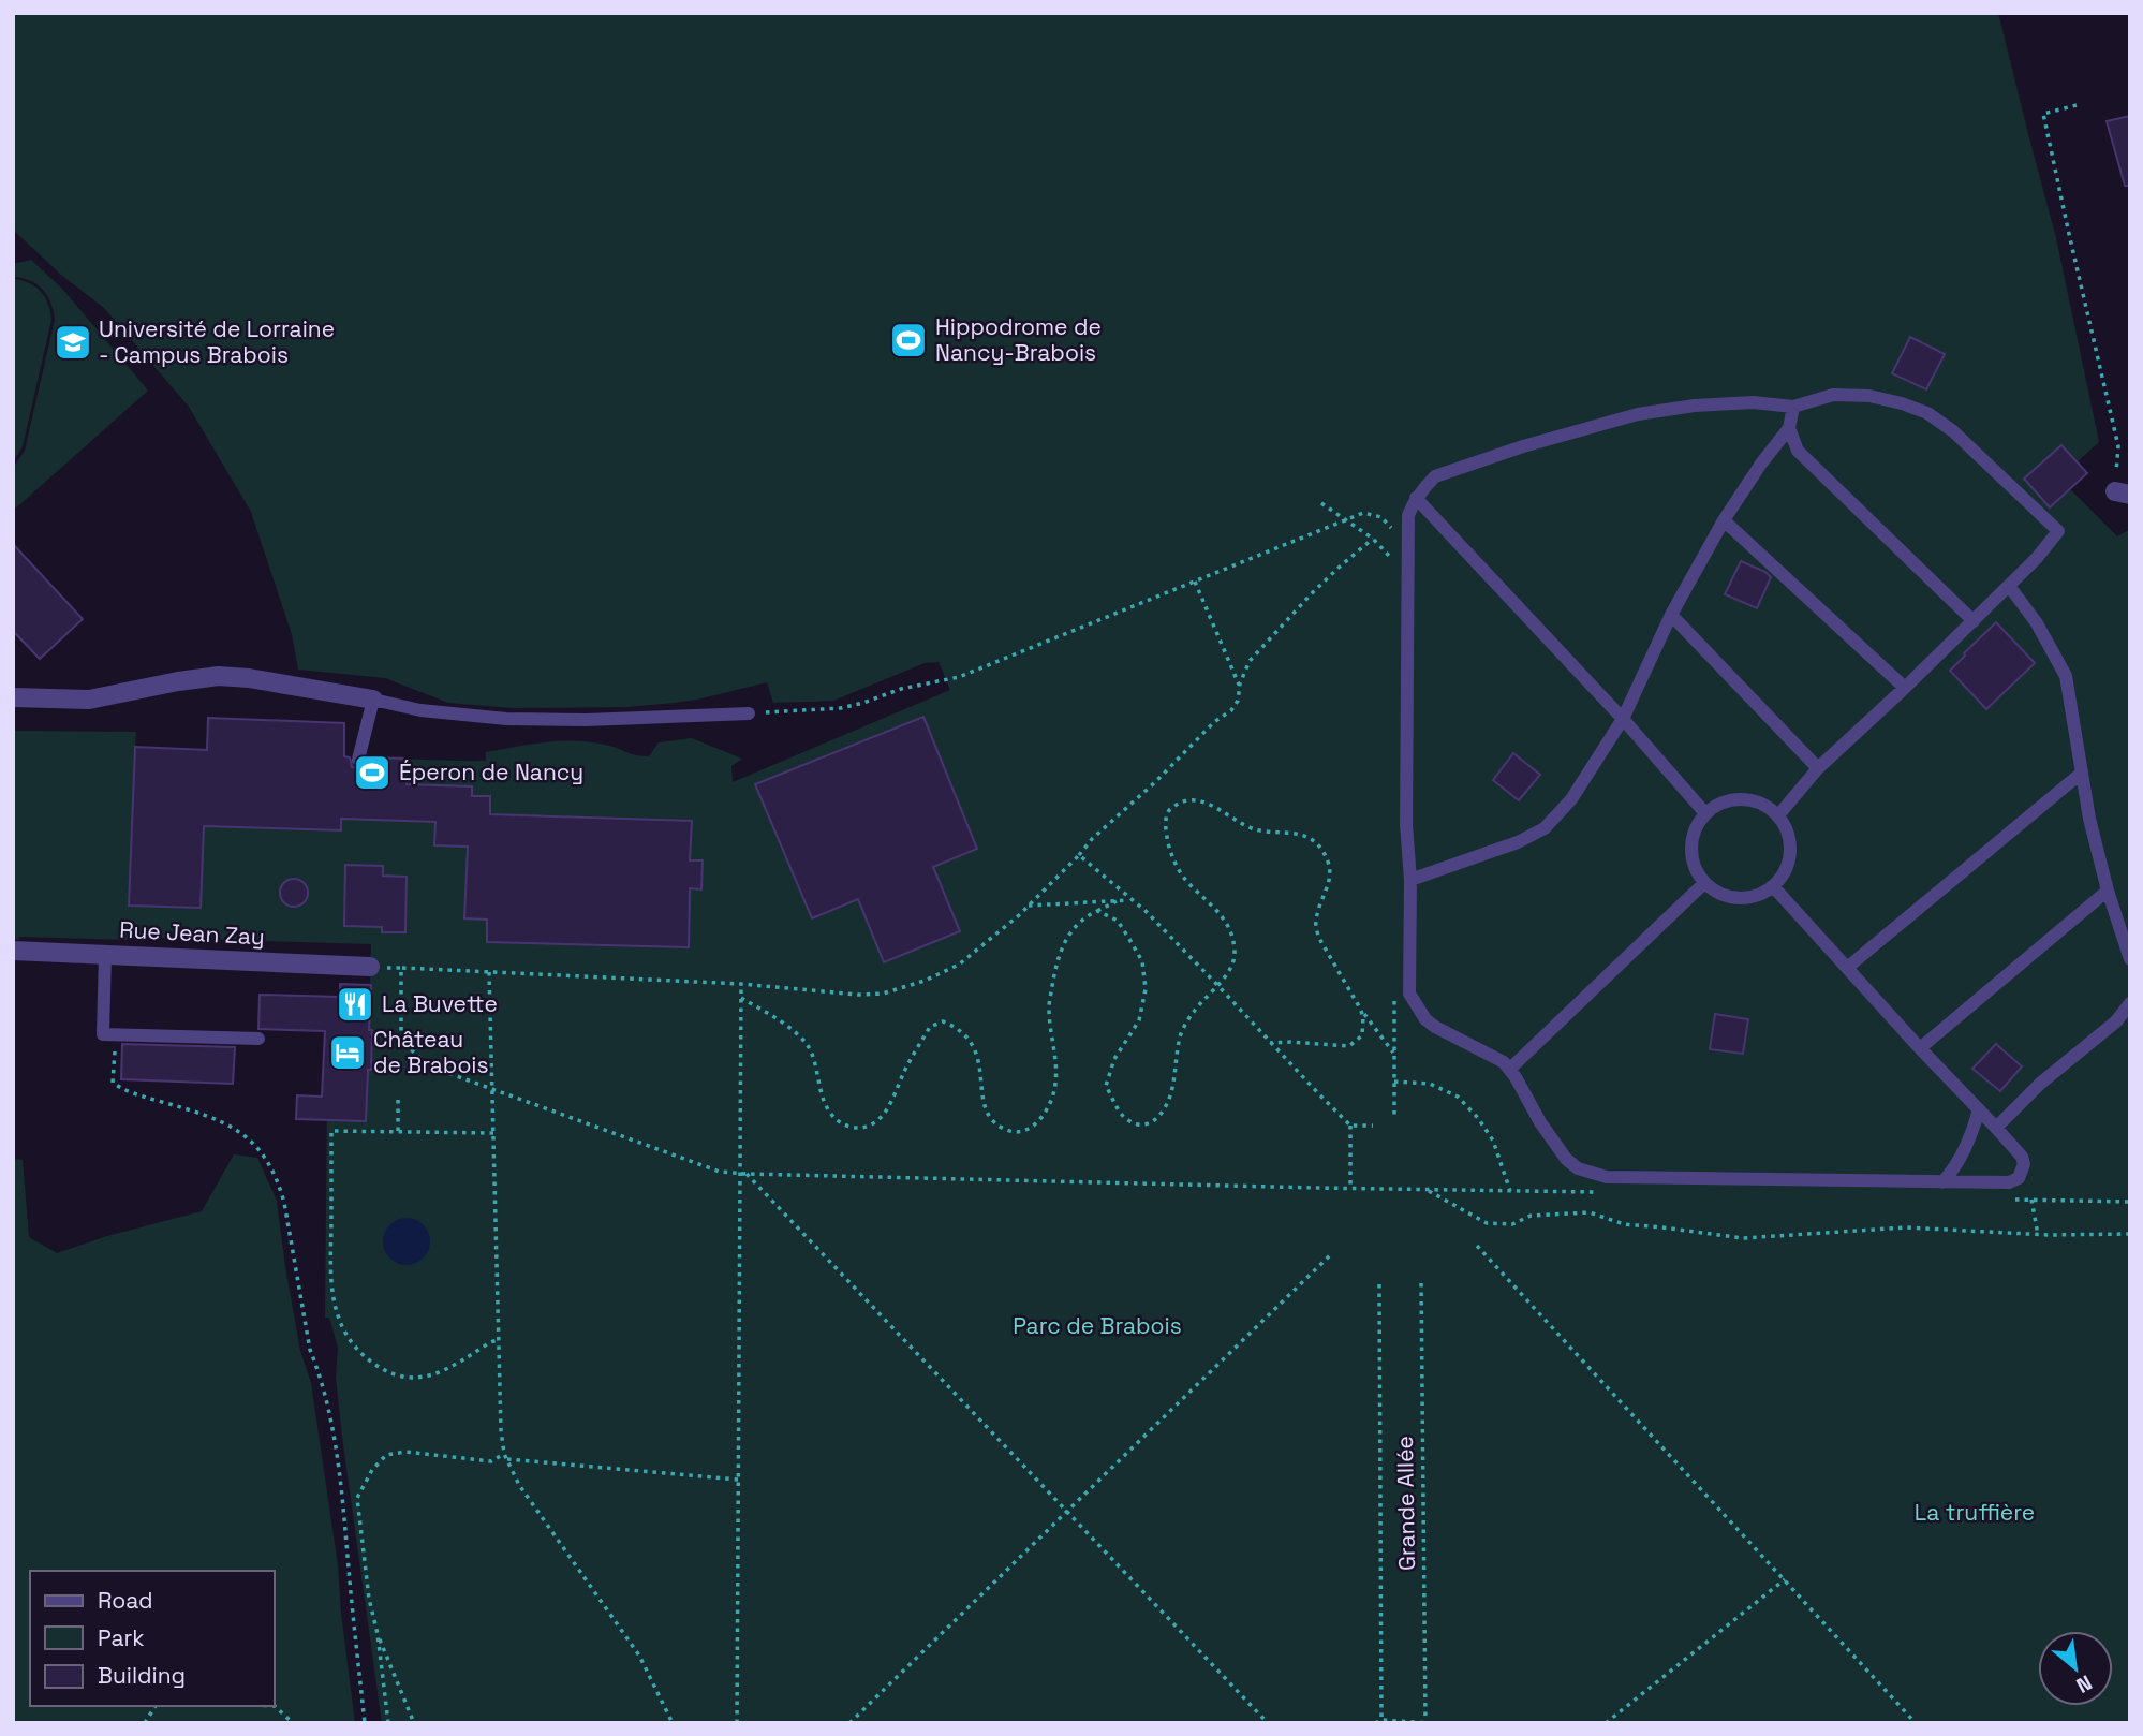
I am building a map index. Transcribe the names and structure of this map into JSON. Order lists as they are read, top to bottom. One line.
{"streets":{"street":["Rue Jean Zay"],"path":["Grande Allée"]},"parks":["Parc de Brabois","La truffière"],"places":{"sports":["Hippodrome de Nancy-Brabois","Éperon de Nancy"],"school or university":["Université de Lorraine - Campus Brabois"],"restaurant":["La Buvette"],"hotel":["Château de Brabois"]},"legend":["Road","Park","Building"],"north":"bottom right"}
